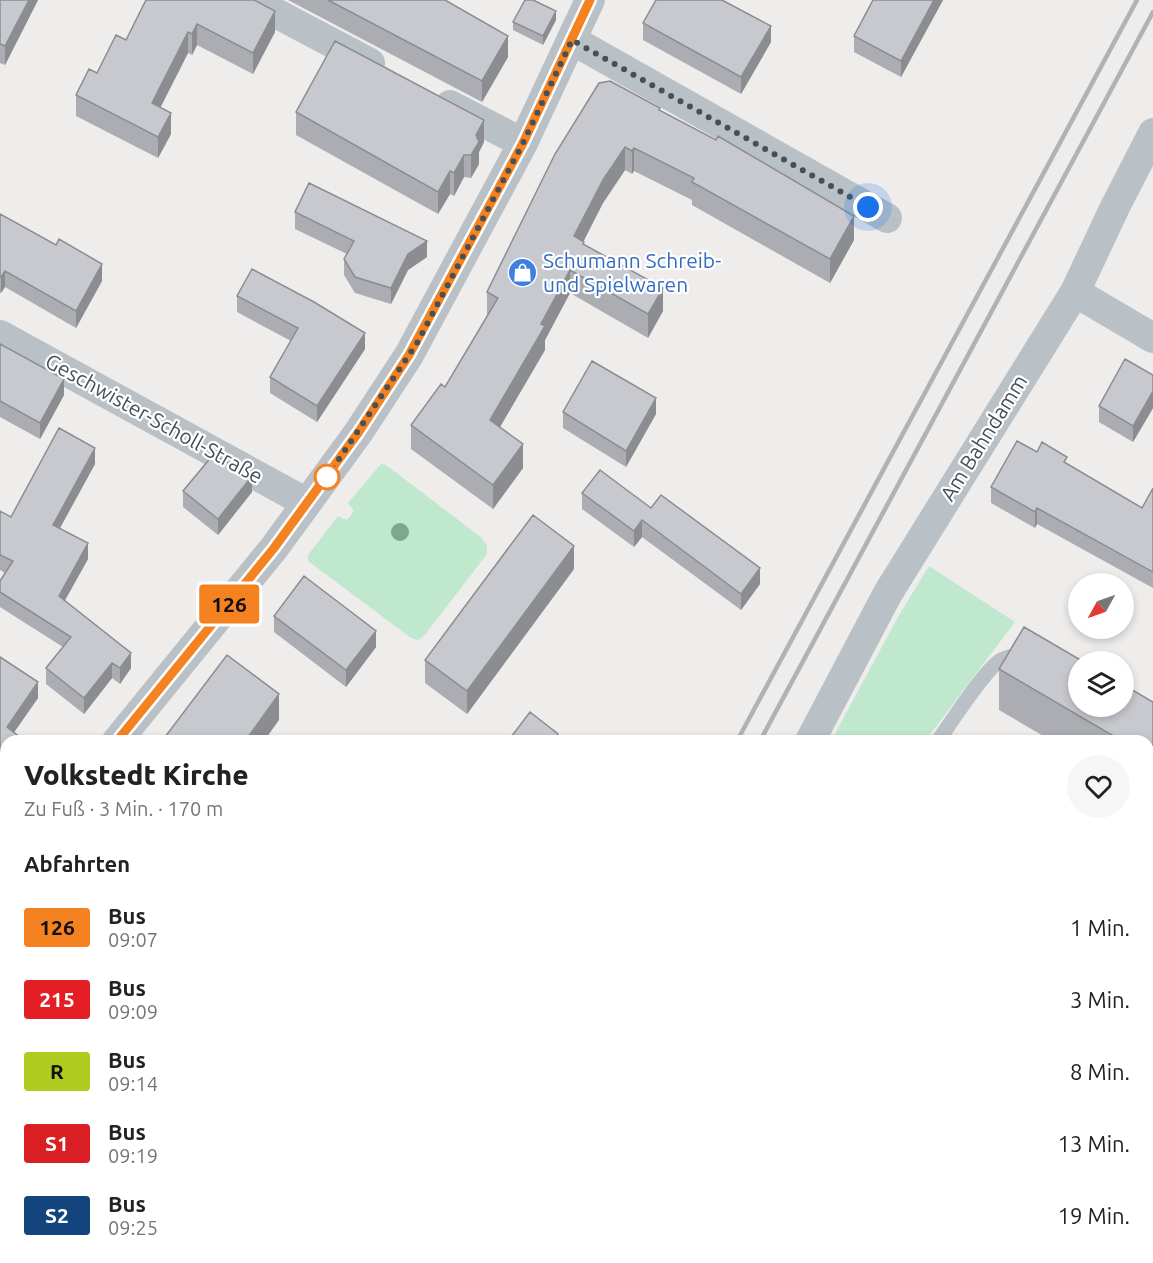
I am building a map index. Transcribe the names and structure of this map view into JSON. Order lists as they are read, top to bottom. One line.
{"streets":{"street":["Geschwister-Scholl-Straße","Am Bahndamm"]},"places":{"shop":["Schumann Schreib- und Spielwaren"]},"lines":["bus line 126"],"north":"bottom left","page":{"on_map":"126","heading":[["Volkstedt Kirche","Zu Fuß · 3 Min. · 170 m"],"Abfahrten"],"list":[{"mark":"126","name":"Bus","note":"09:07","value":"1 Min."},{"mark":"215","name":"Bus","note":"09:09","value":"3 Min."},{"mark":"R","name":"Bus","note":"09:14","value":"8 Min."},{"mark":"S1","name":"Bus","note":"09:19","value":"13 Min."},{"mark":"S2","name":"Bus","note":"09:25","value":"19 Min."}]}}
